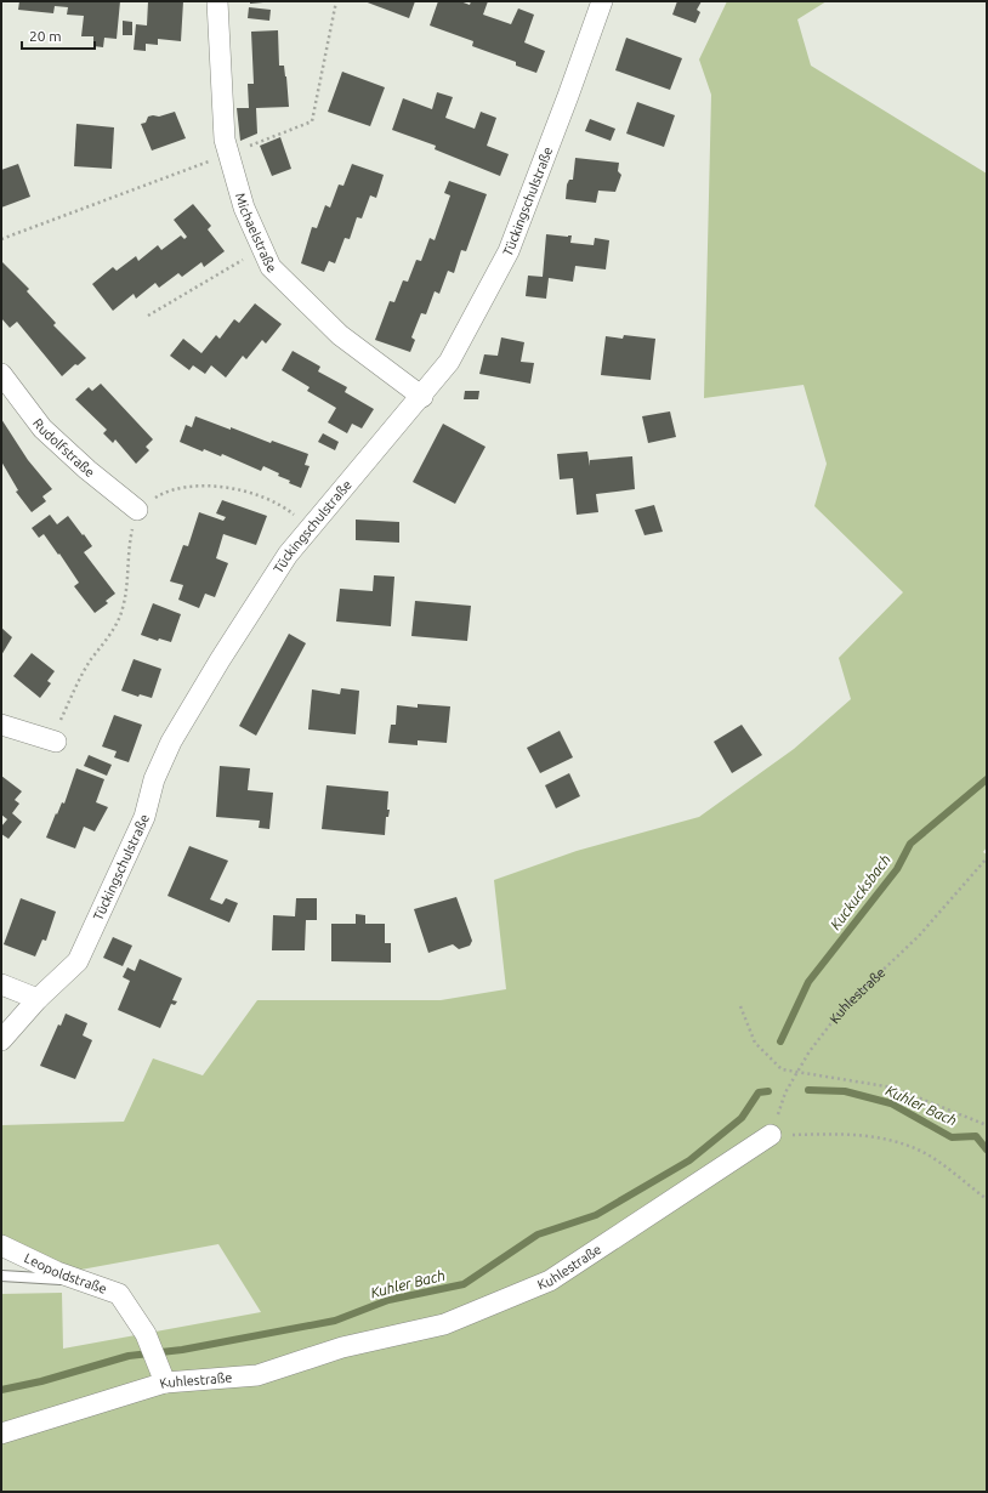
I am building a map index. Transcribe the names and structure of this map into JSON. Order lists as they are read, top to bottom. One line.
{"streets":{"street":["Tückingschulstraße","Michaelstraße","Rudolfstraße","Kuhlestraße","Leopoldstraße"]},"crossings":[["Tückingschulstraße","Michaelstraße"],["Kuhlestraße","Leopoldstraße"]],"water":["Kuckucksbach","Kuhler Bach"],"scale_bar":"20 m"}
